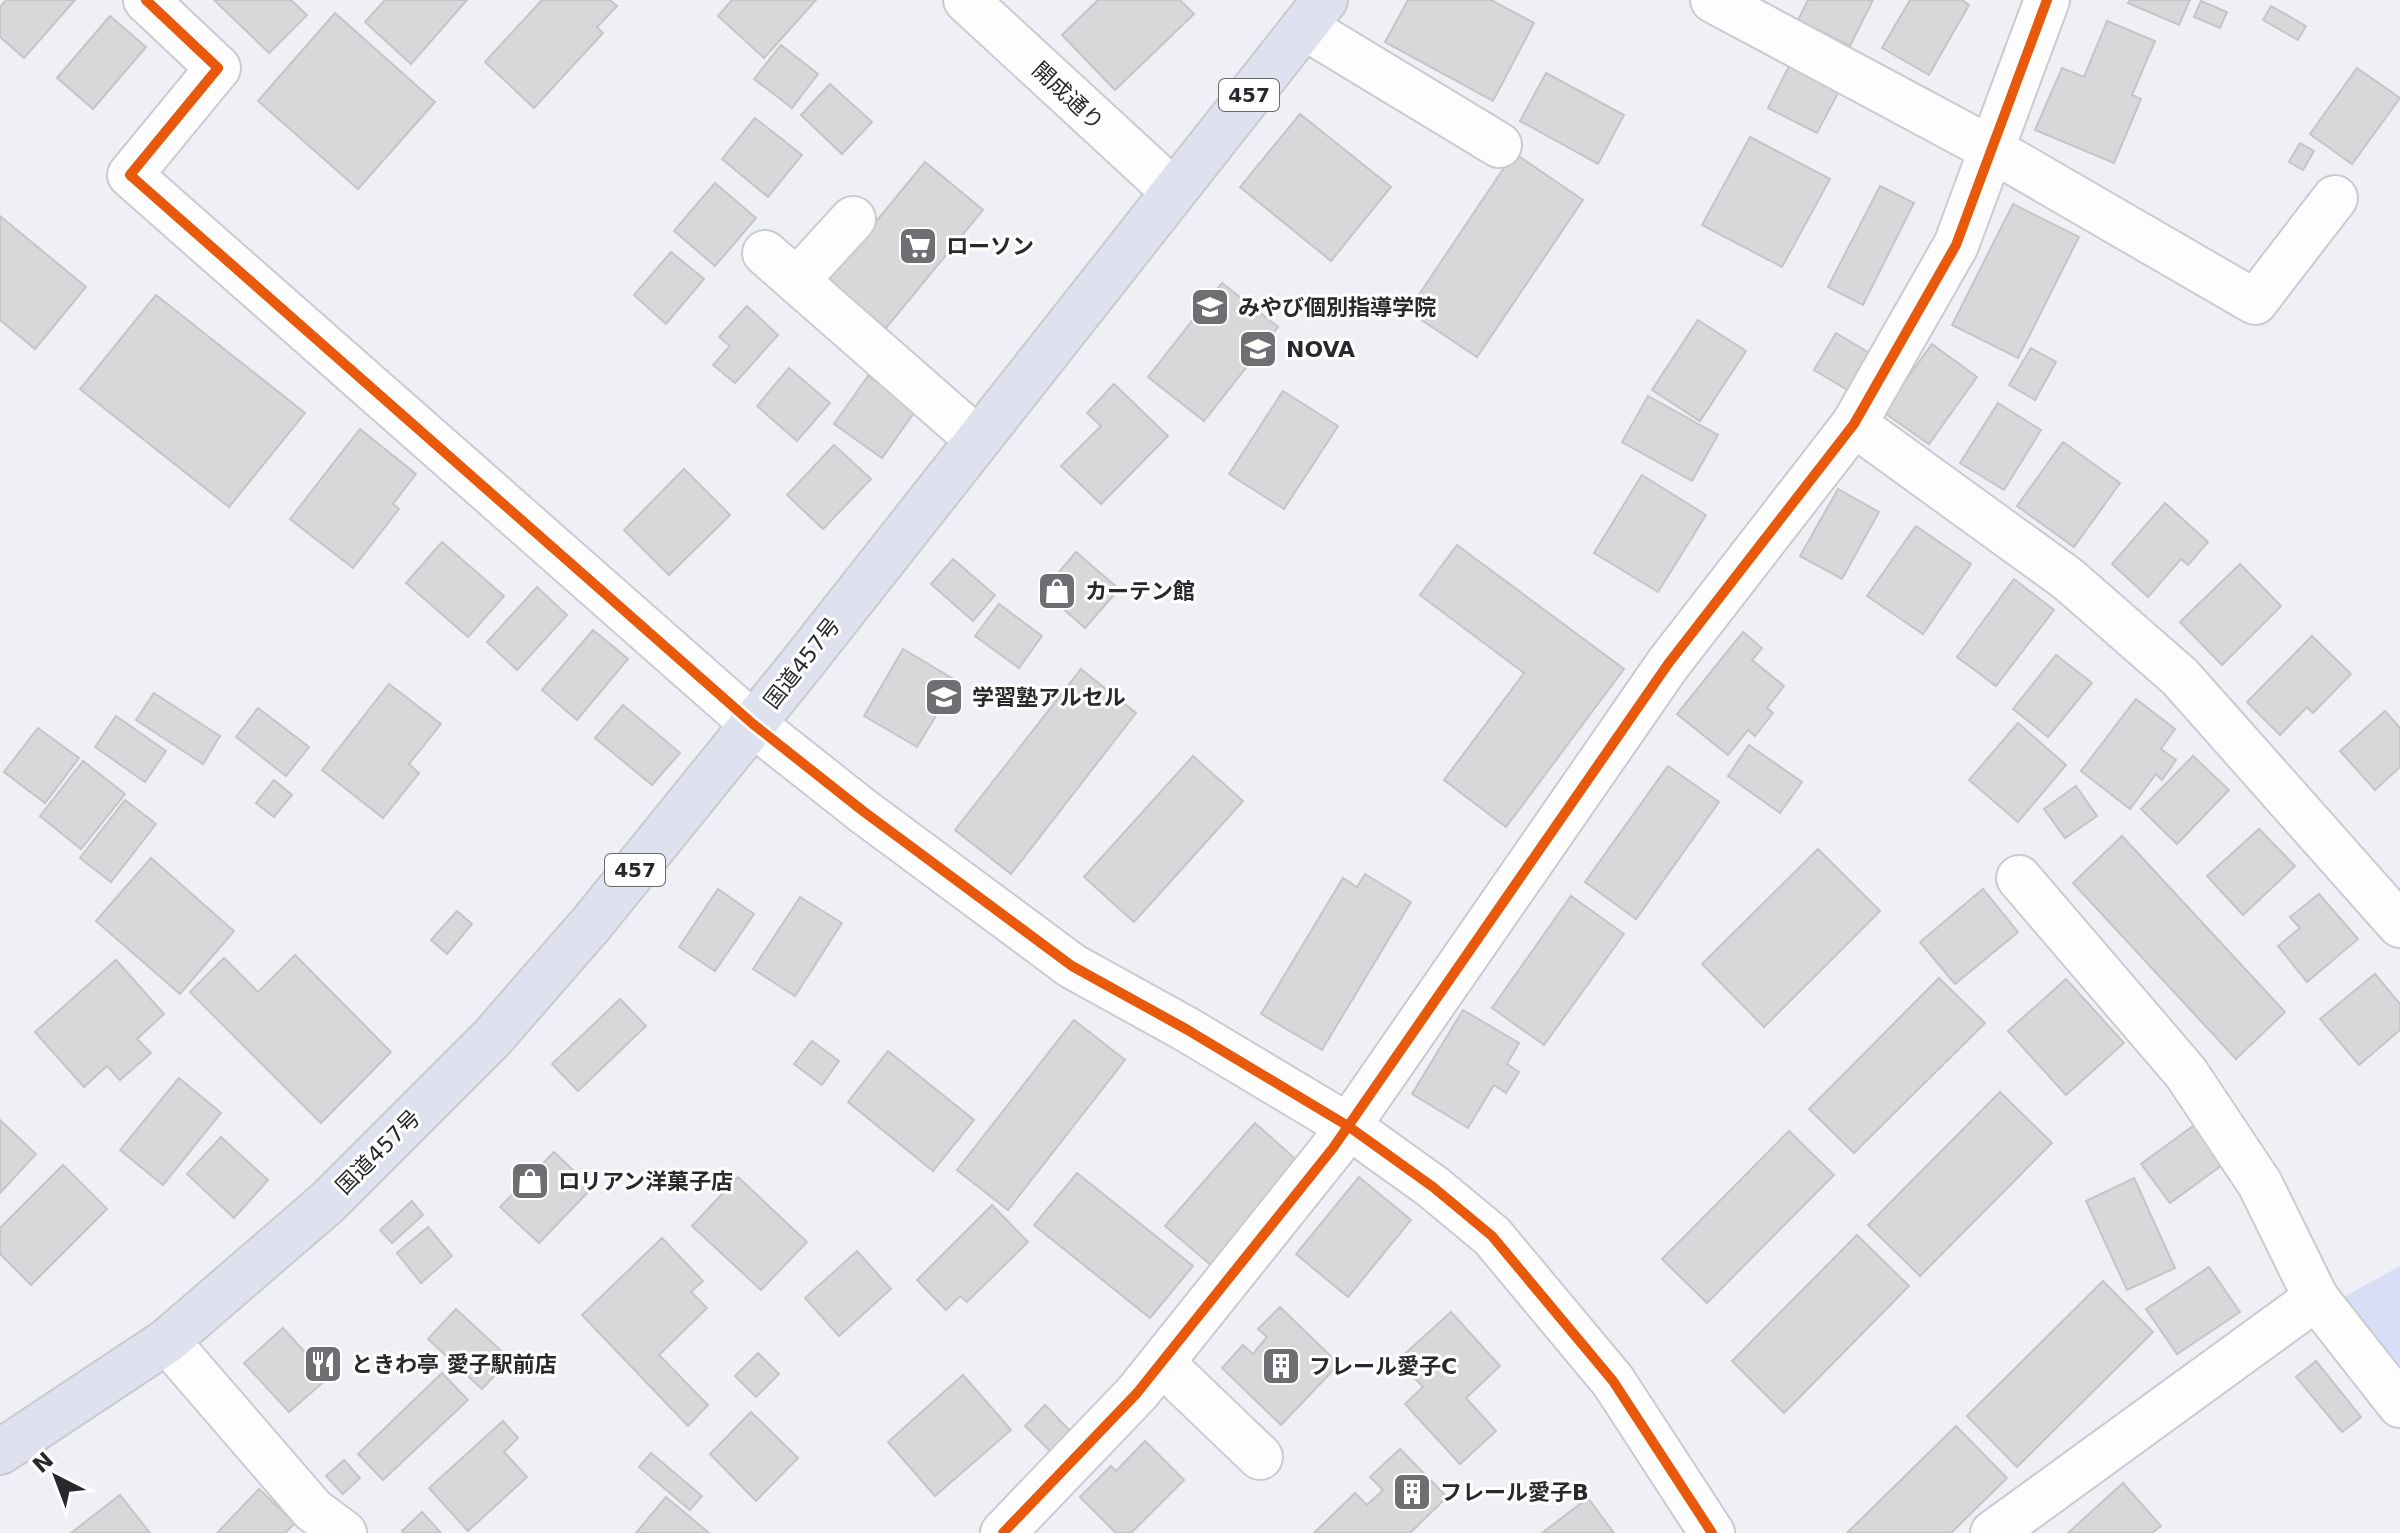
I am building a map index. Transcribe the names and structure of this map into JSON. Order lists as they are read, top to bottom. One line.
{"streets":{"highway":["457","国道457号"],"street":["開成通り"]},"crossings":[["開成通り","国道457号"]],"places":{"supermarket":["ローソン"],"school or university":["みやび個別指導学院","NOVA","学習塾アルセル"],"shop":["カーテン館","ロリアン洋菓子店"],"restaurant":["ときわ亭 愛子駅前店"],"building":["フレール愛子C","フレール愛子B"]},"north":"top left"}
